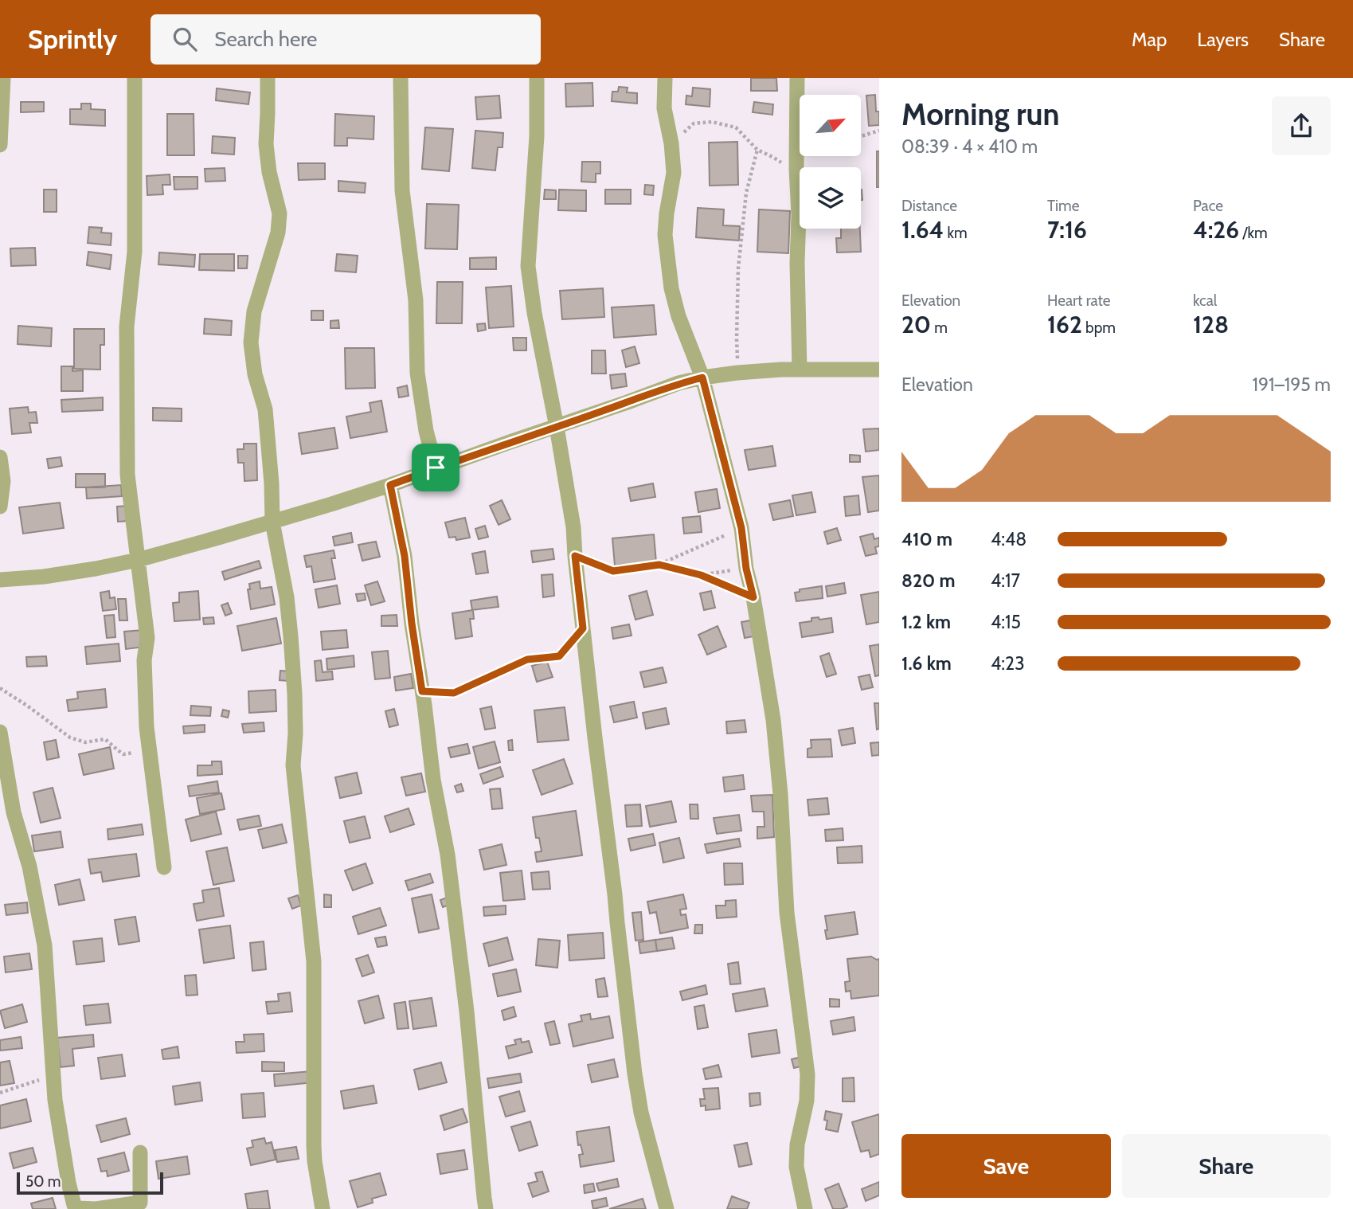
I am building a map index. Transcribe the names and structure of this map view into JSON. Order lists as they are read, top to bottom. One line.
{"scale_bar":"50 m","north":"top right","page":{"header":"Sprintly","search":"Search here","nav":["Map","Layers","Share"],"heading":["Morning run","08:39 · 4 × 410 m"],"stats":[["Distance","1.64 km"],["Time","7:16"],["Pace","4:26 /km"],["Elevation","20 m"],["Heart rate","162 bpm"],["kcal","128"]],"chart":["Elevation","191–195 m"],"list":[{"name":"410 m","note":"4:48"},{"name":"820 m","note":"4:17"},{"name":"1.2 km","note":"4:15"},{"name":"1.6 km","note":"4:23"}],"buttons":["Save","Share"],"scale":"50 m"}}
